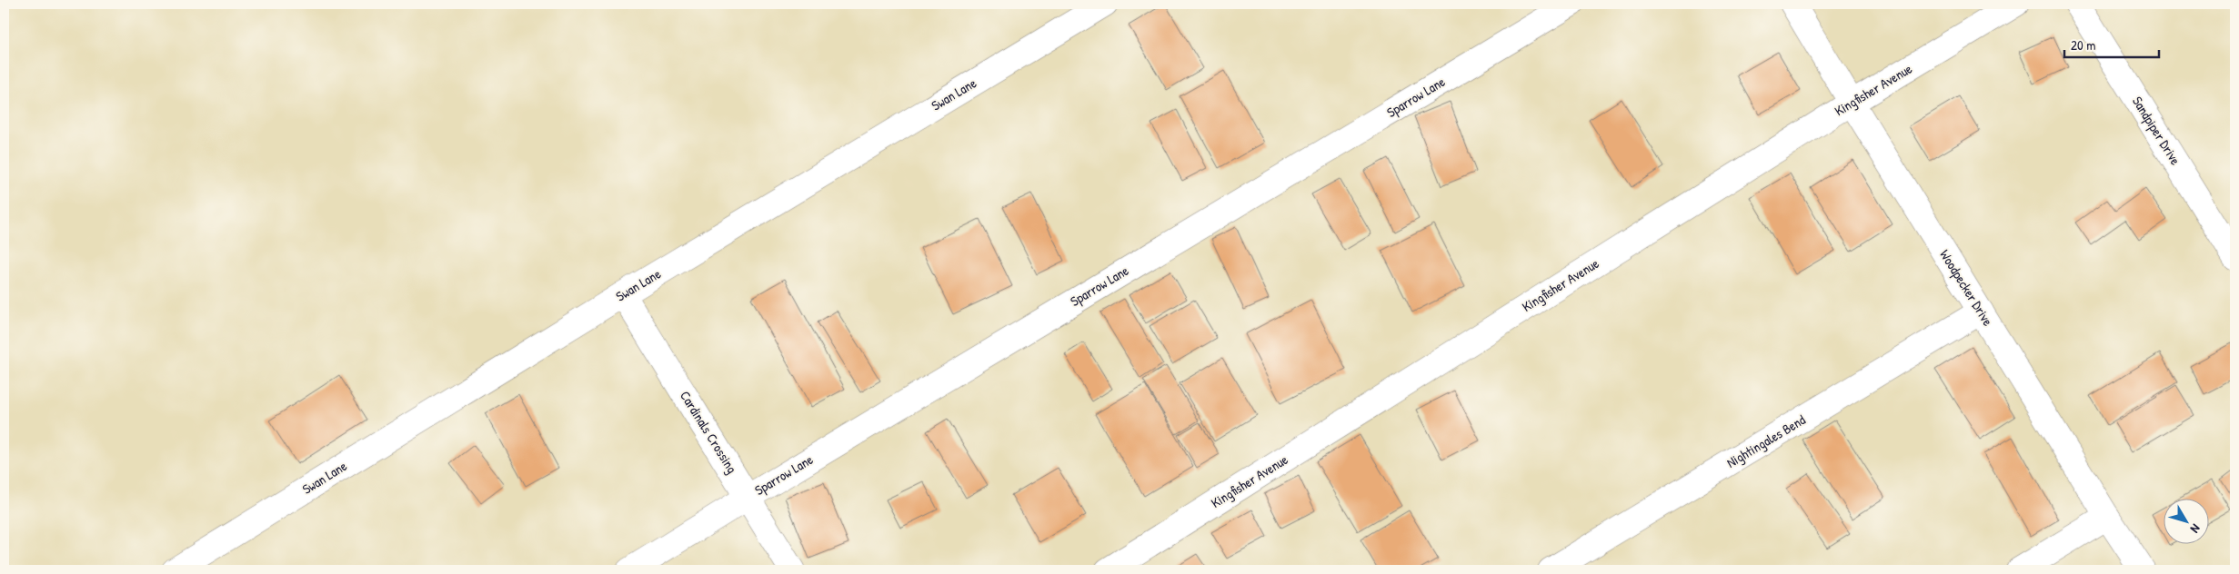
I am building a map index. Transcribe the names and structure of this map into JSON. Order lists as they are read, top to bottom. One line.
{"streets":{"street":["Kingfisher Avenue","Swan Lane","Sparrow Lane","Sandpiper Drive","Woodpecker Drive","Cardinals Crossing","Nightingales Bend"]},"crossings":[["Kingfisher Avenue","Woodpecker Drive"],["Swan Lane","Cardinals Crossing"],["Sparrow Lane","Cardinals Crossing"],["Woodpecker Drive","Nightingales Bend"]],"scale_bar":"20 m","north":"bottom right"}
